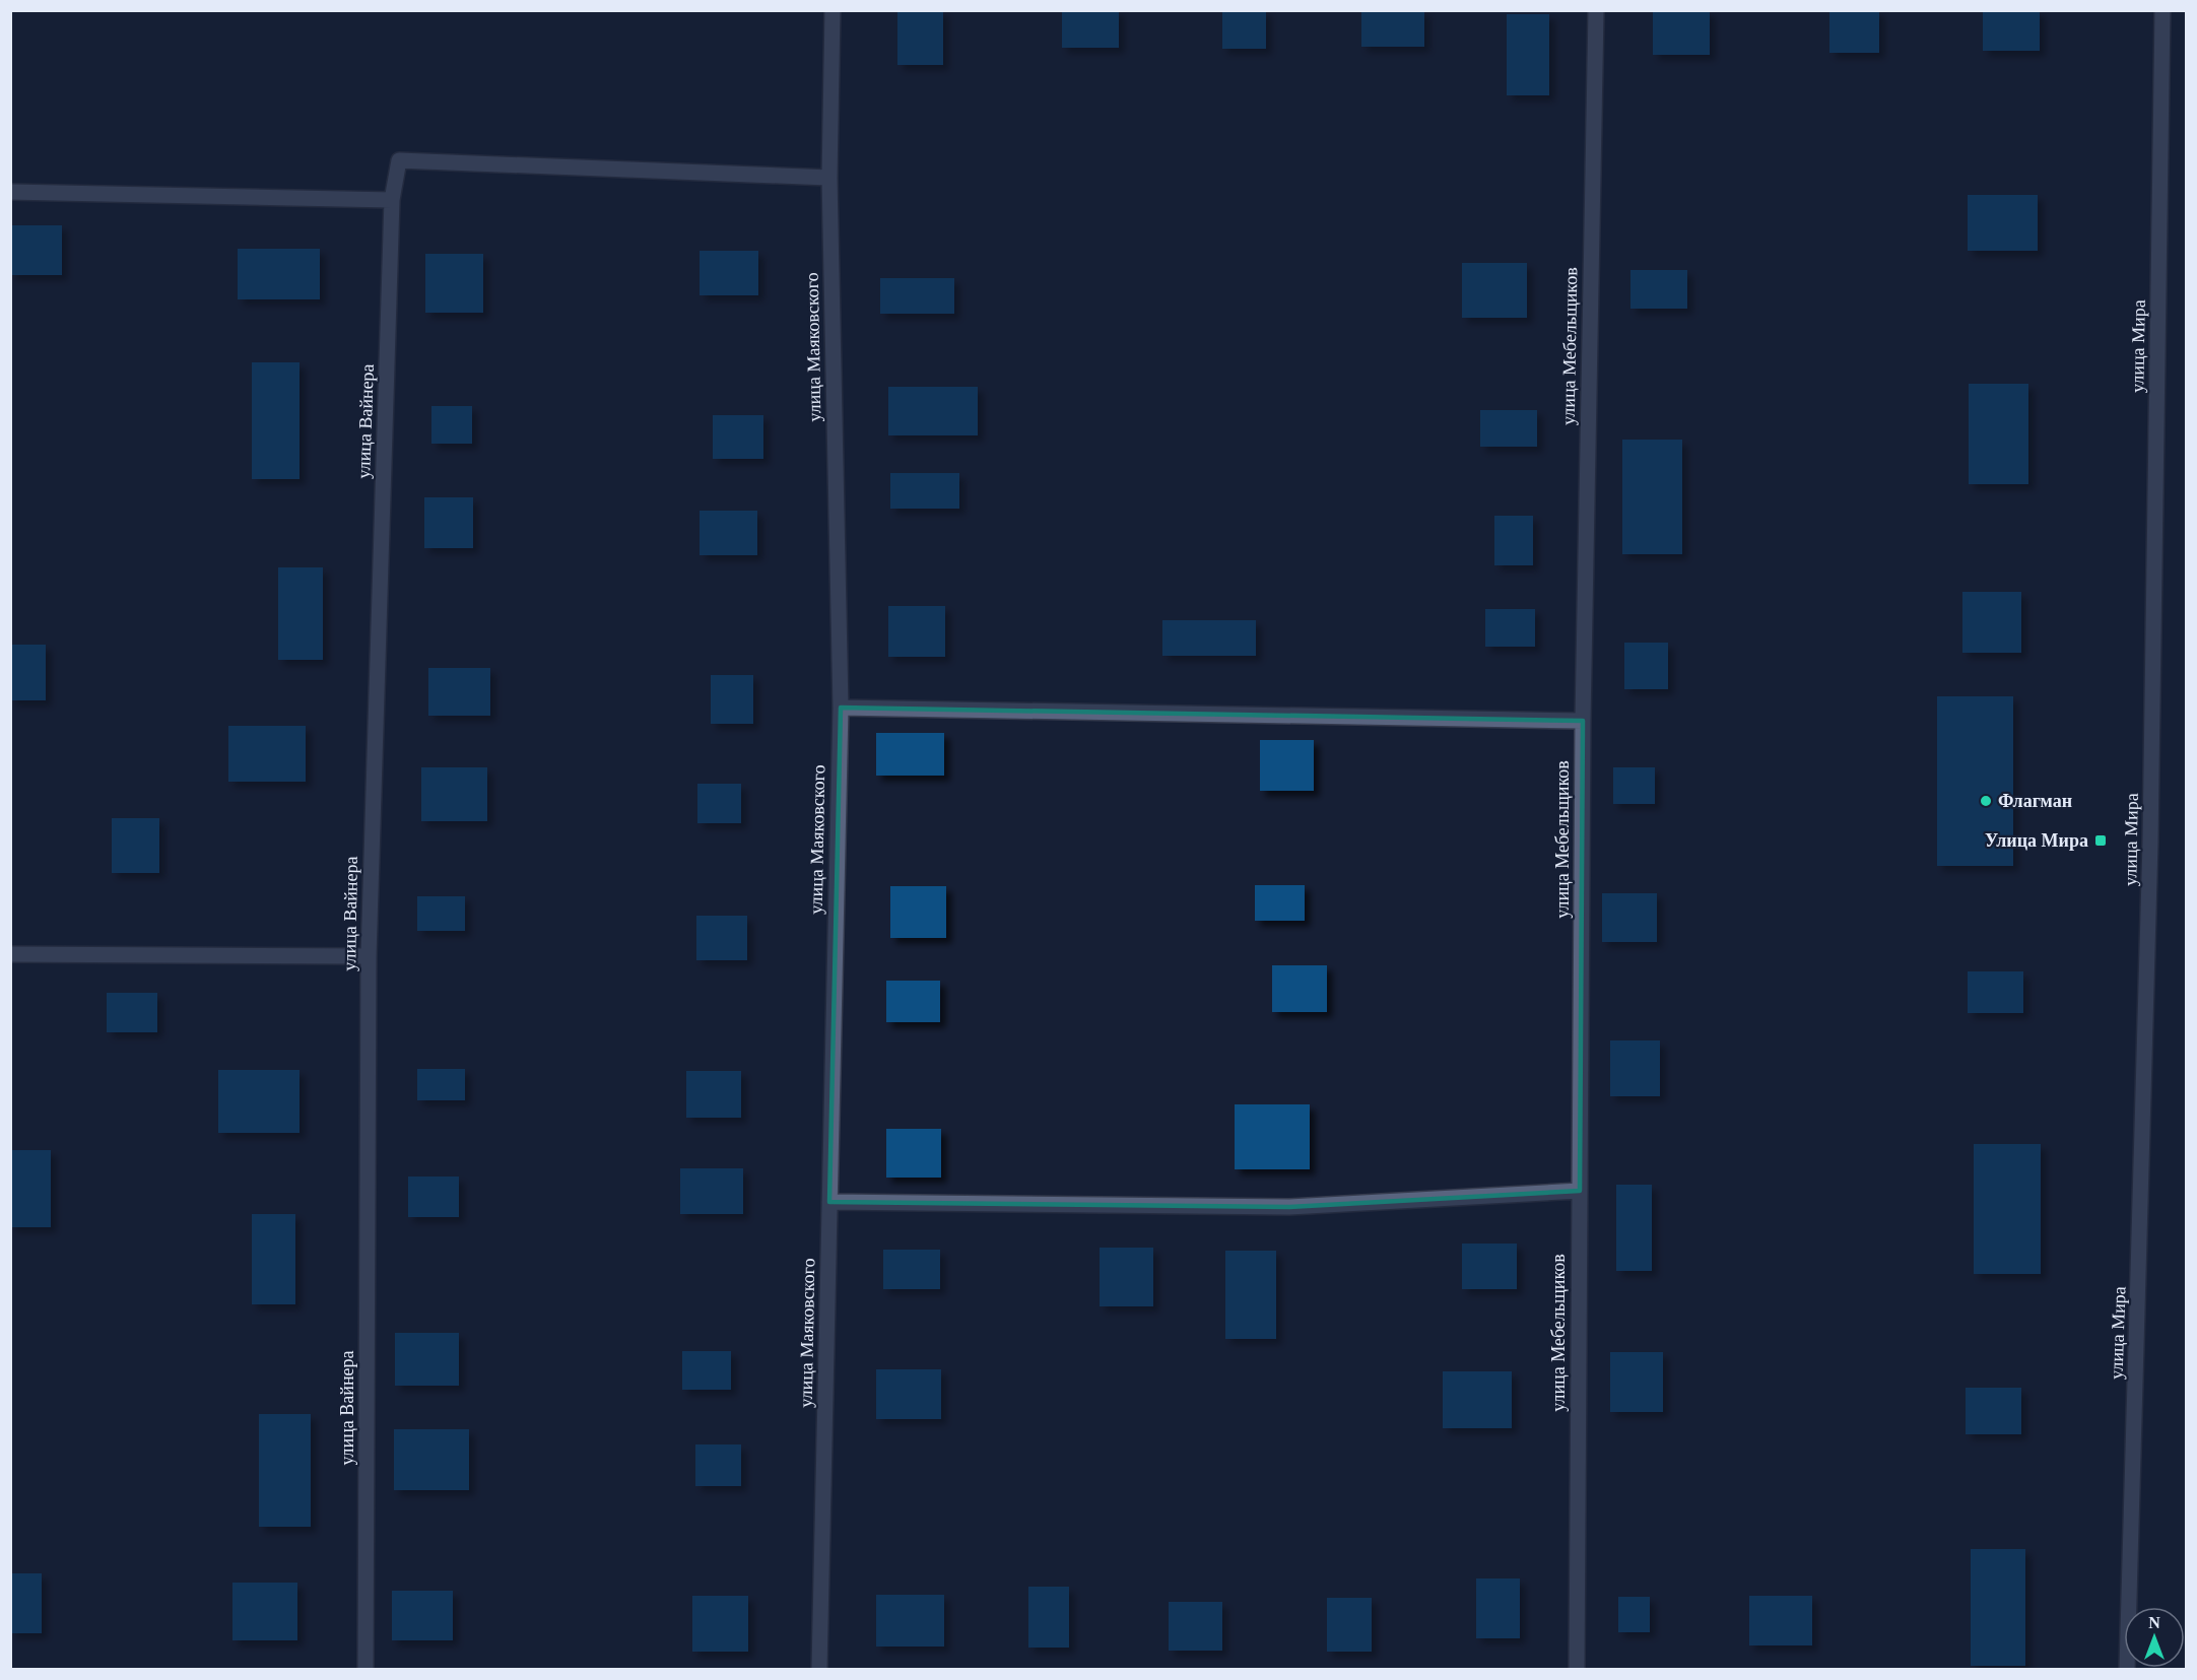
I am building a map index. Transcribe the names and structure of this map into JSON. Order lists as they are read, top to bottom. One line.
{"streets":{"street":["улица Мебельщиков","улица Мира","улица Маяковского","улица Вайнера"]},"crossings":[["улица Маяковского","улица Вайнера"]],"places":{"other":["Флагман"],"transit":["Улица Мира"]},"north":"top"}
